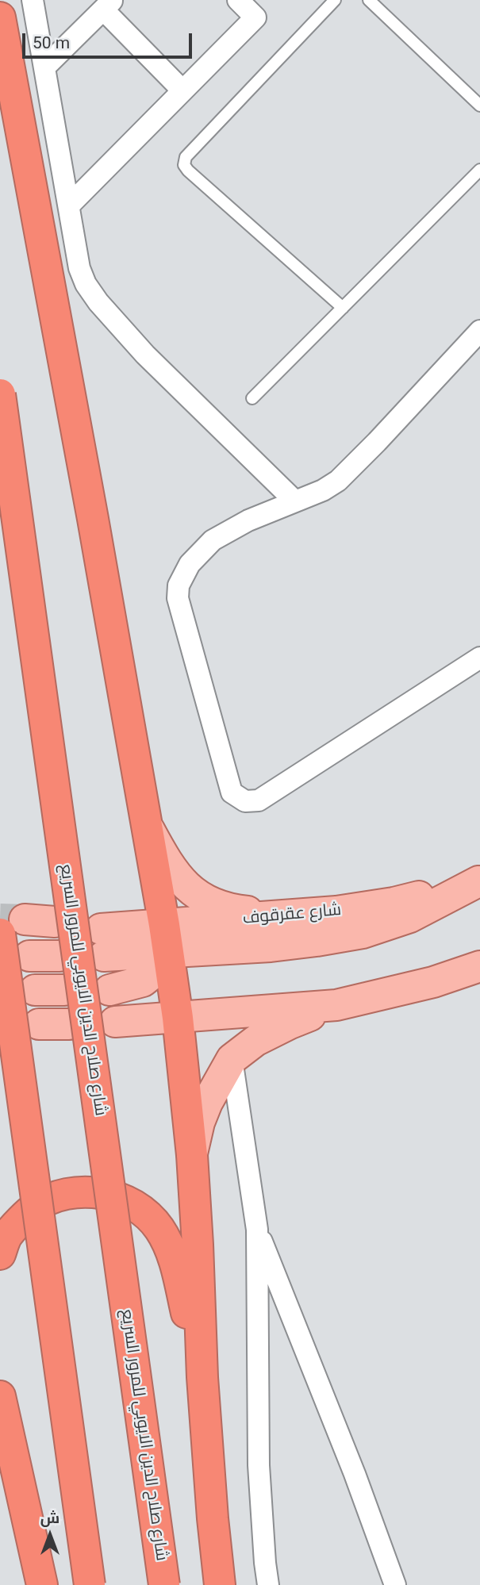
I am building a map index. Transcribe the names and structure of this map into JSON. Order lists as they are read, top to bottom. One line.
{"streets":{"highway":["شارع صلاح الدين الايوبي للمرور السريع"],"main road":["شارع عقرقوف"]},"scale_bar":"50 m","north":"top"}
